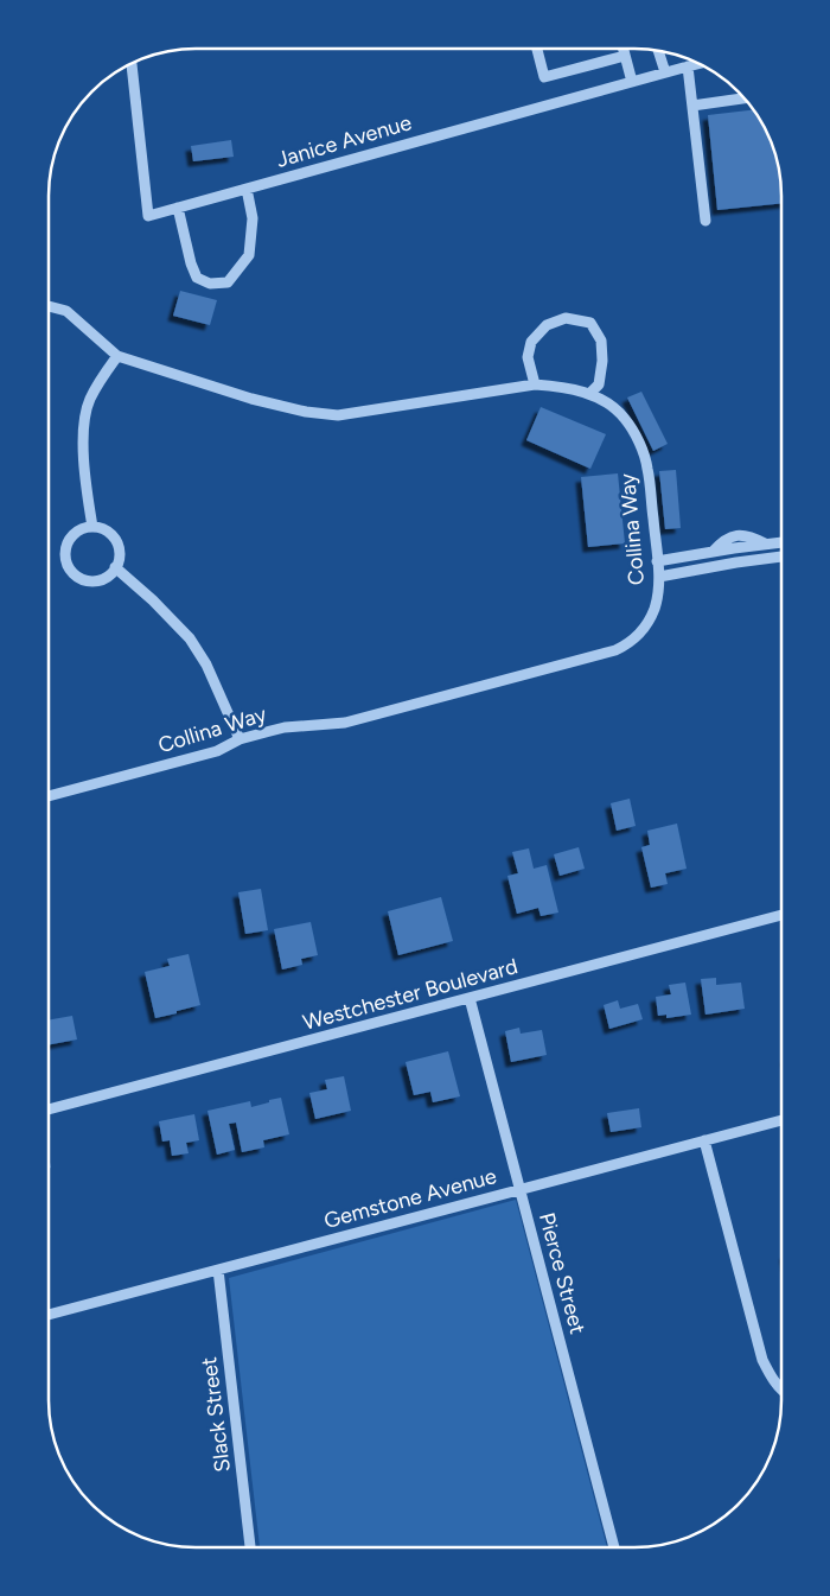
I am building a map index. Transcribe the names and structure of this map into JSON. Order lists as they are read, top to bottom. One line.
{"streets":{"street":["Janice Avenue","Collina Way","Westchester Boulevard","Gemstone Avenue","Pierce Street","Slack Street"]},"crossings":[["Westchester Boulevard","Pierce Street"],["Gemstone Avenue","Pierce Street"],["Gemstone Avenue","Slack Street"]]}
